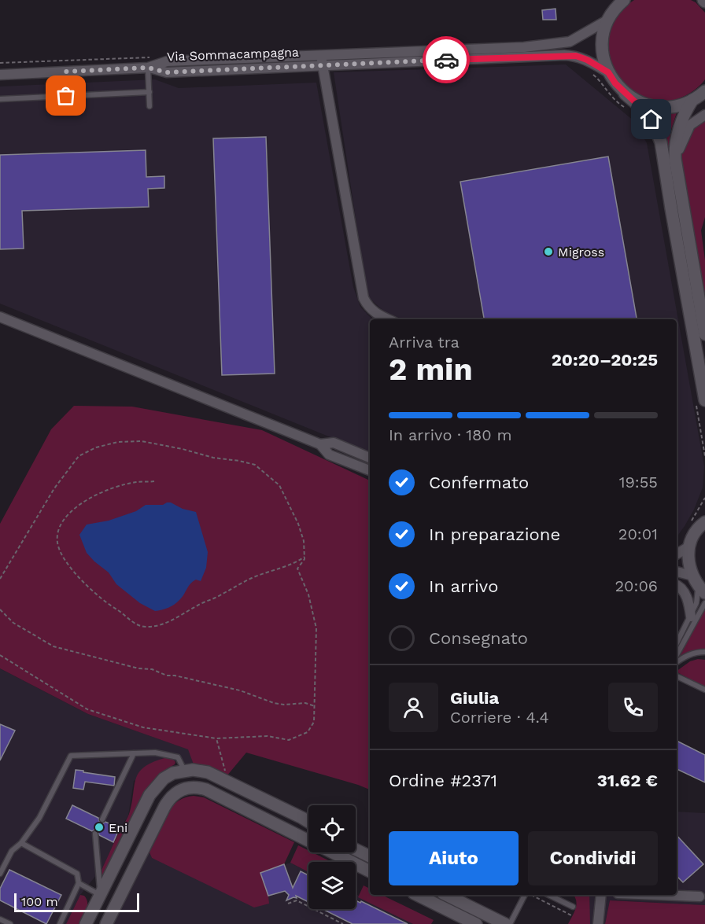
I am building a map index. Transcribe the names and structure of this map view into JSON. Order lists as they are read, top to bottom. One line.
{"streets":{"street":["Via Sommacampagna"]},"places":["Migross","Eni"],"scale_bar":"100 m","page":{"heading":["2 min","Arriva tra","20:20–20:25"],"panel":["Giulia","Corriere · 4.4","Ordine #2371","31.62 €"],"bar":"In arrivo · 180 m","list":[["Confermato","19:55"],["In preparazione","20:01"],["In arrivo","20:06"],"Consegnato"],"buttons":["Aiuto","Condividi"],"scale":"100 m"}}
